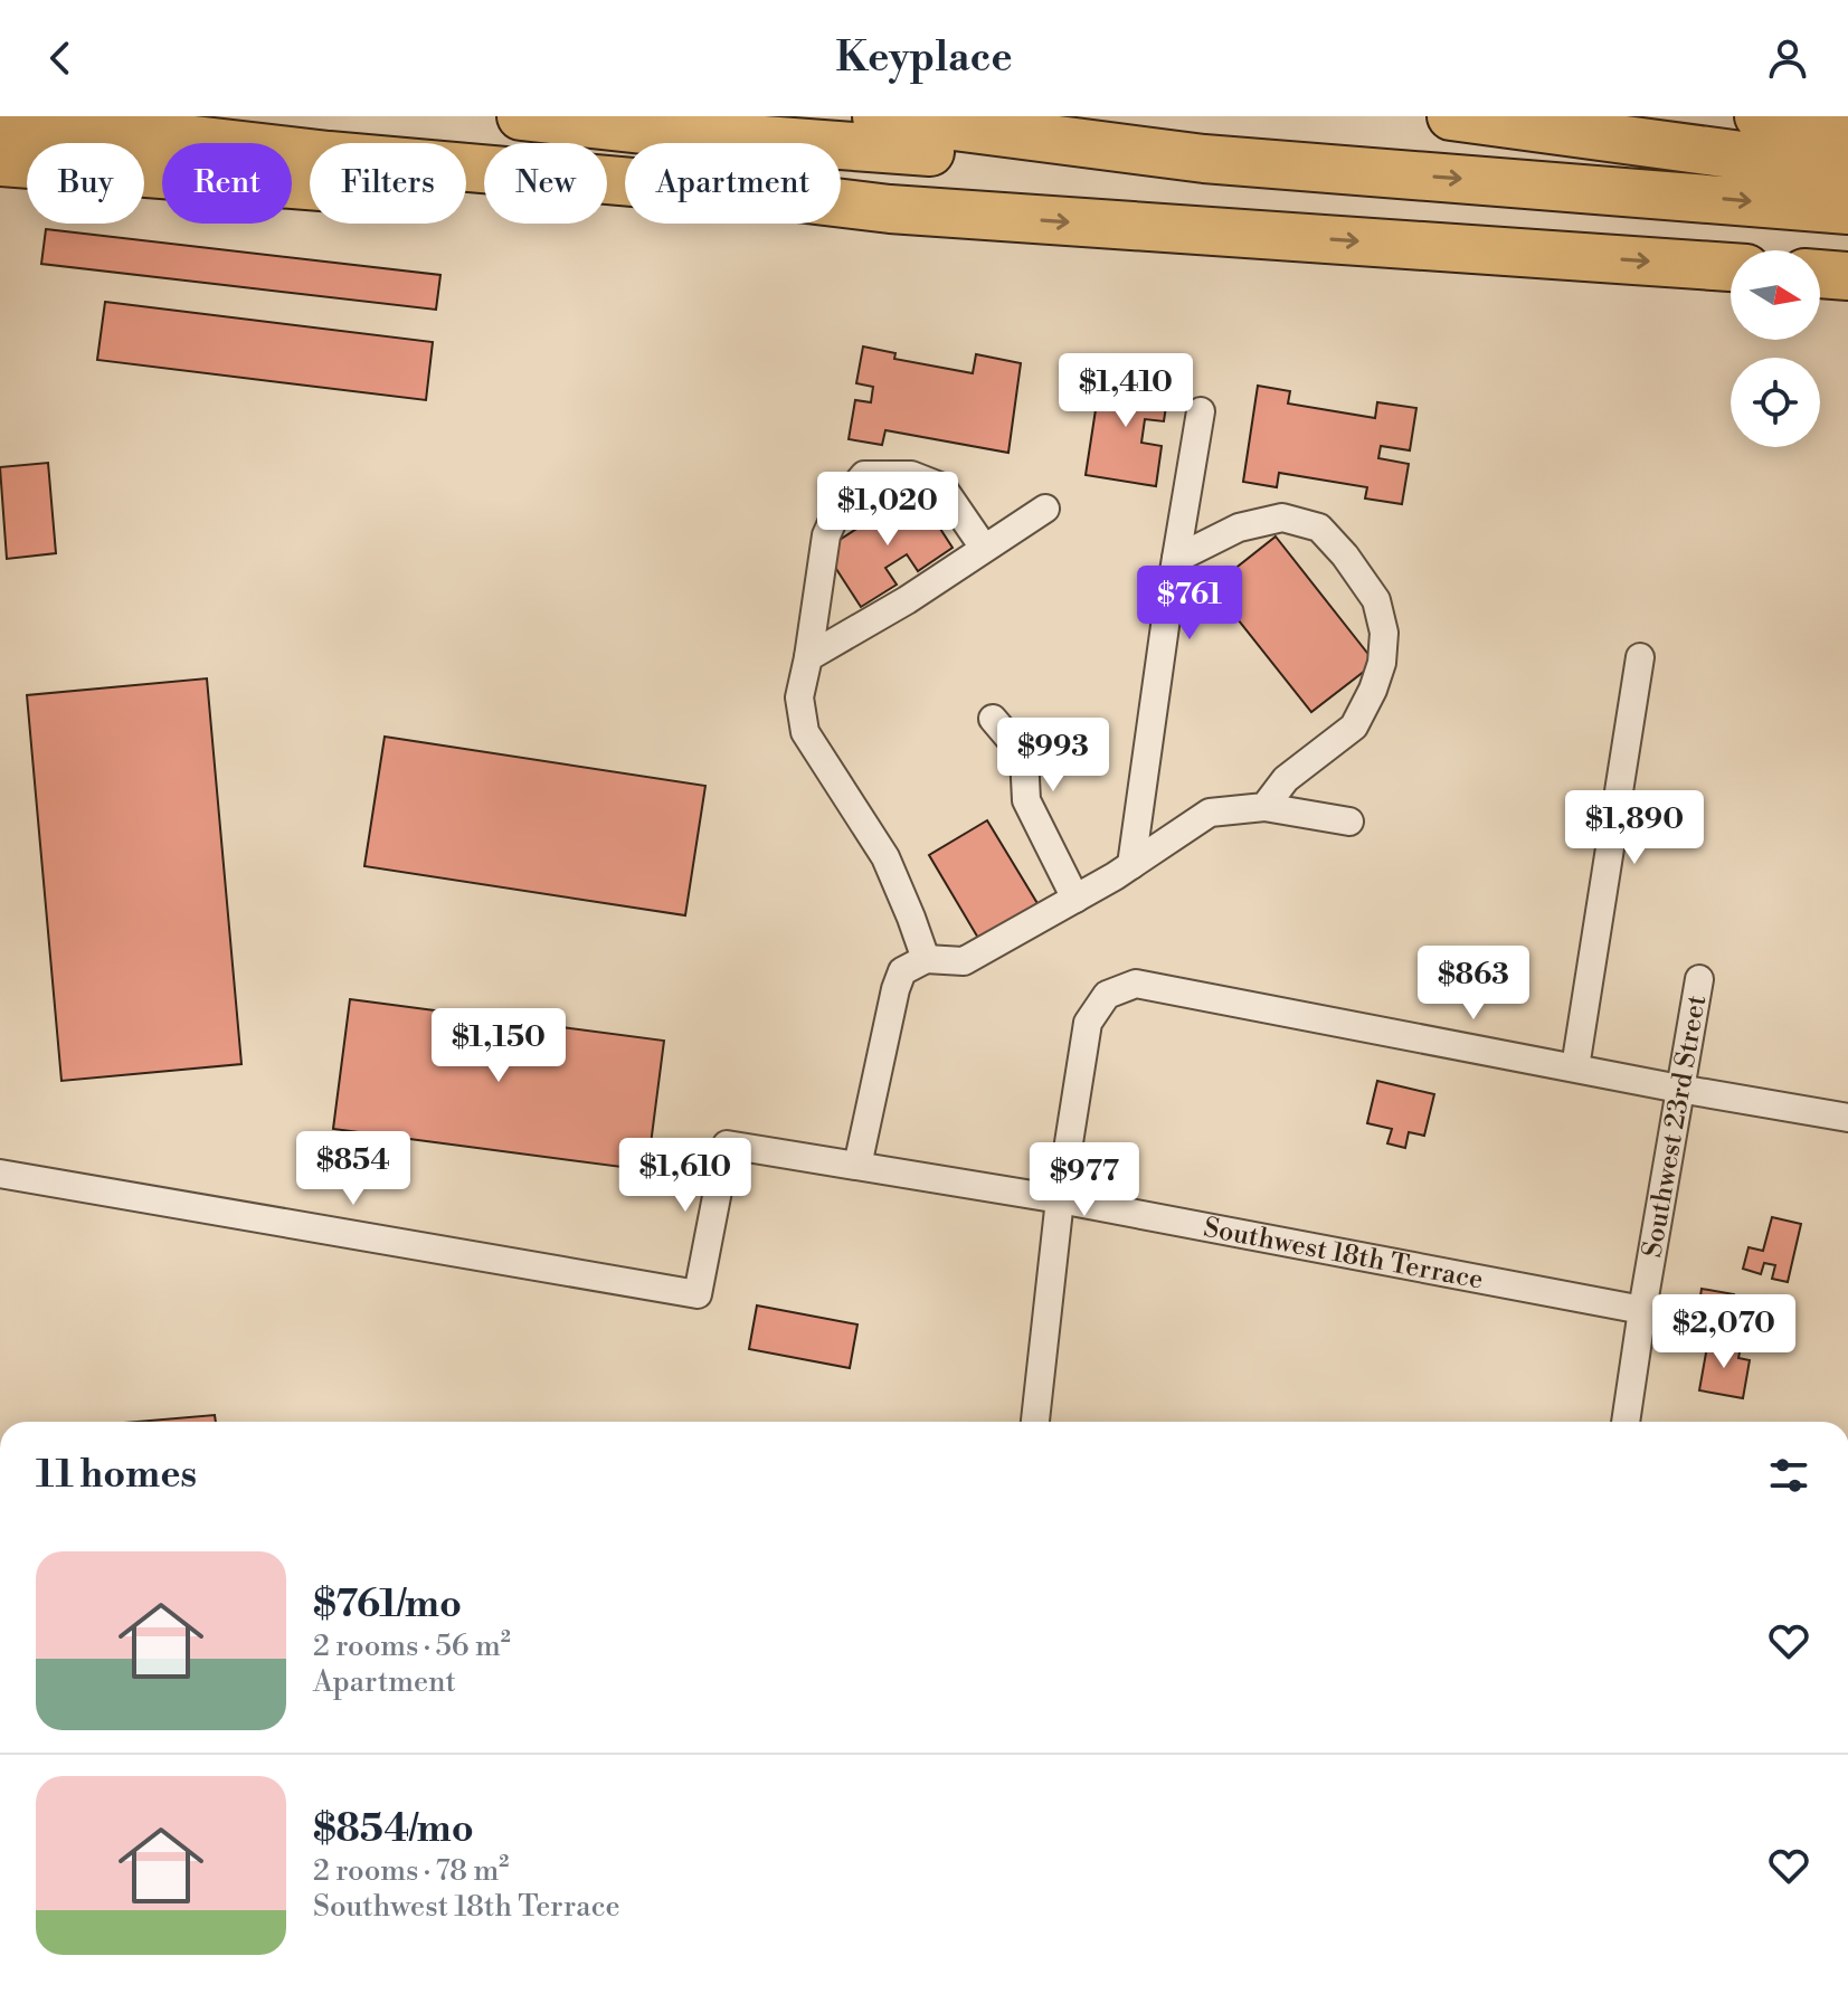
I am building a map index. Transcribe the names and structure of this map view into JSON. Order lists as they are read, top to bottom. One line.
{"streets":{"street":["Southwest 23rd Street","Southwest 18th Terrace"]},"crossings":[["Southwest 23rd Street","Southwest 18th Terrace"]],"north":"right","page":{"header":"Keyplace","chip":["Buy","Rent","Filters","New","Apartment"],"price":["$1,410","$1,020","$761","$993","$1,890","$863","$1,150","$854","$1,610","$977","$2,070"],"heading":"11 homes","list":[{"name":"$761/mo","note":"2 rooms · 56 m² · Apartment"},{"name":"$854/mo","note":"2 rooms · 78 m² · Southwest 18th Terrace"}]}}
